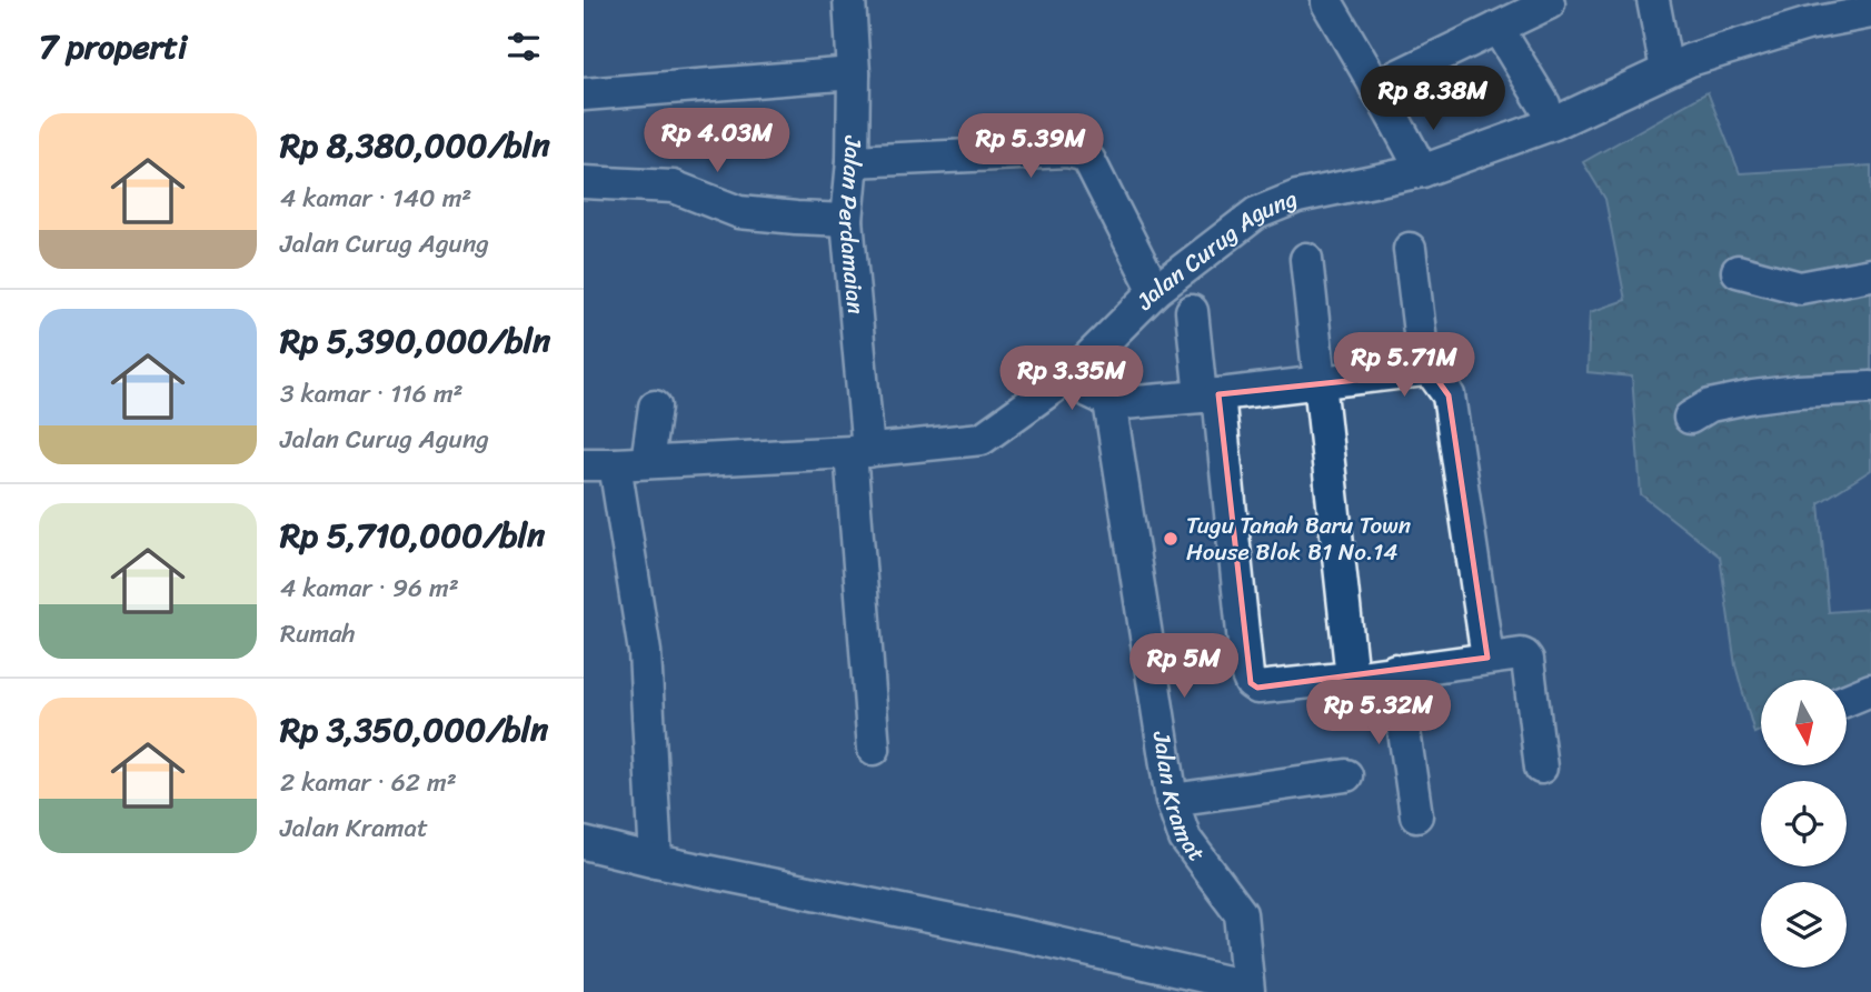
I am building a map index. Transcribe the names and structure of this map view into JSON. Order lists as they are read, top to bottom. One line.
{"streets":{"street":["Jalan Perdamaian","Jalan Curug Agung","Jalan Kramat"]},"crossings":[["Jalan Perdamaian","Jalan Curug Agung"]],"places":["Tugu Tanah Baru Town House Blok B1 No.14"],"north":"bottom","page":{"heading":"7 properti","price":["Rp 8.38M","Rp 4.03M","Rp 5.39M","Rp 5.71M","Rp 3.35M","Rp 5M","Rp 5.32M"],"list":[{"name":"Rp 8,380,000/bln","note":"4 kamar · 140 m² · Jalan Curug Agung"},{"name":"Rp 5,390,000/bln","note":"3 kamar · 116 m² · Jalan Curug Agung"},{"name":"Rp 5,710,000/bln","note":"4 kamar · 96 m² · Rumah"},{"name":"Rp 3,350,000/bln","note":"2 kamar · 62 m² · Jalan Kramat"}]}}
